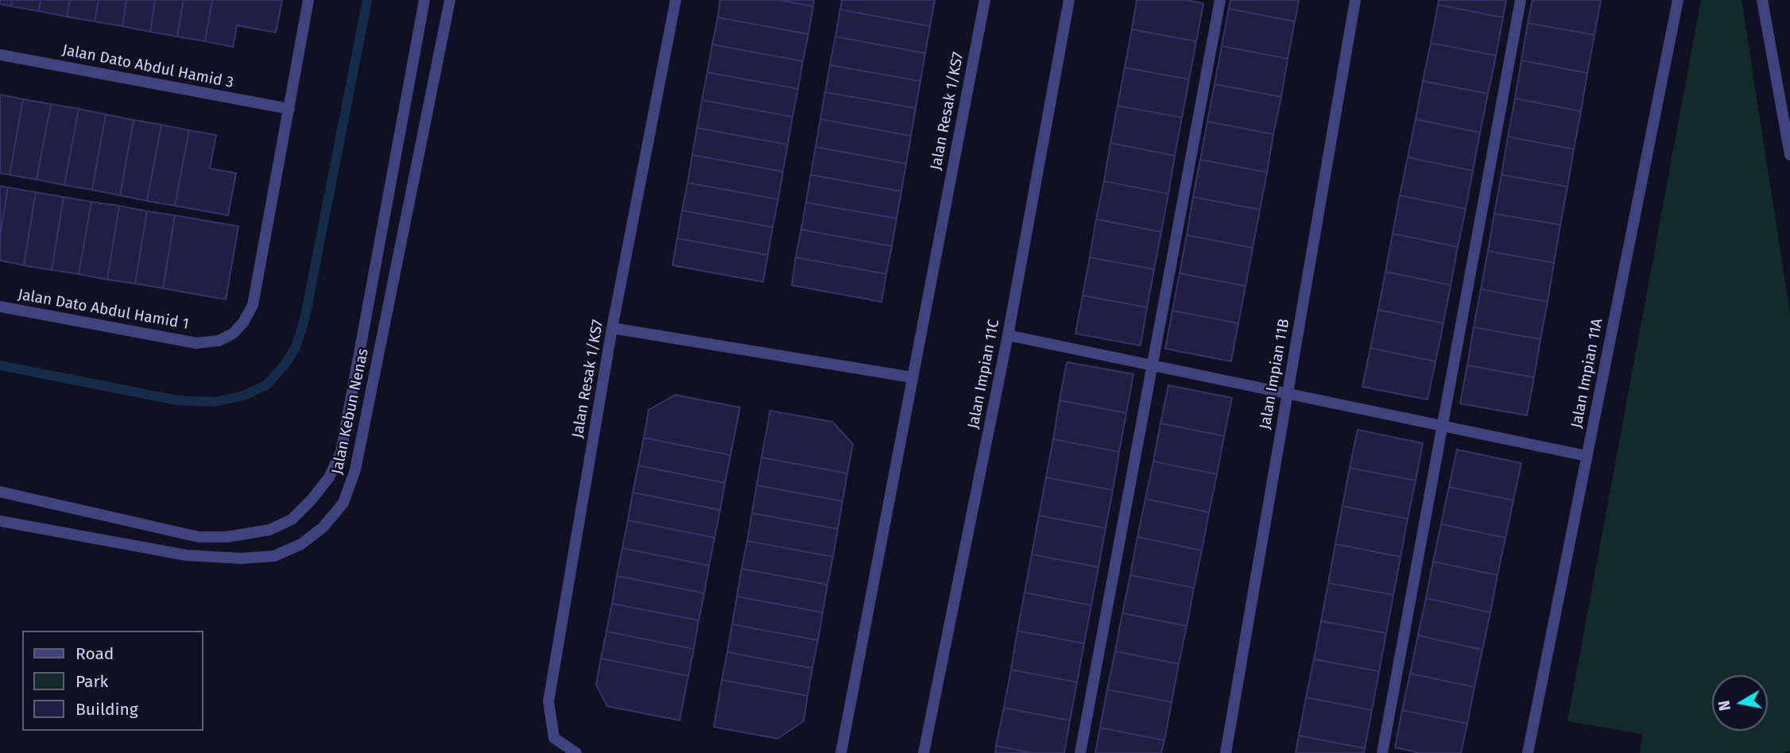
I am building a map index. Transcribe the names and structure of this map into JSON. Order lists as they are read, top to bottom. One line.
{"streets":{"street":["Jalan Dato Abdul Hamid 3","Jalan Resak 1/KS7","Jalan Dato Abdul Hamid 1","Jalan Impian 11A","Jalan Impian 11C","Jalan Impian 11B","Jalan Kebun Nenas"]},"crossings":[["Jalan Dato Abdul Hamid 3","Jalan Dato Abdul Hamid 1"]],"legend":["Road","Park","Building"],"north":"left"}
